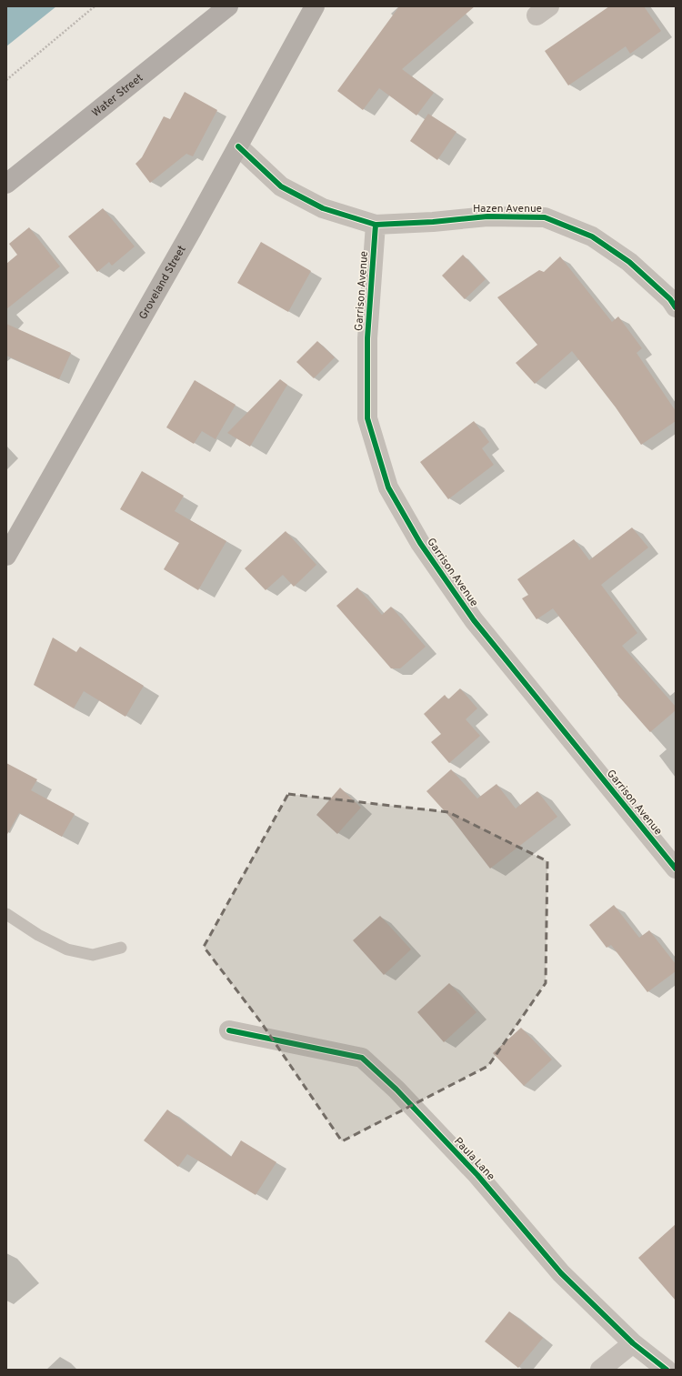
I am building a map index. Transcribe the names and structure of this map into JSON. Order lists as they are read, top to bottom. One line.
{"streets":{"main road":["Water Street","Groveland Street"],"street":["Hazen Avenue","Garrison Avenue","Paula Lane"]},"crossings":[["Hazen Avenue","Groveland Street"],["Hazen Avenue","Garrison Avenue"]]}
